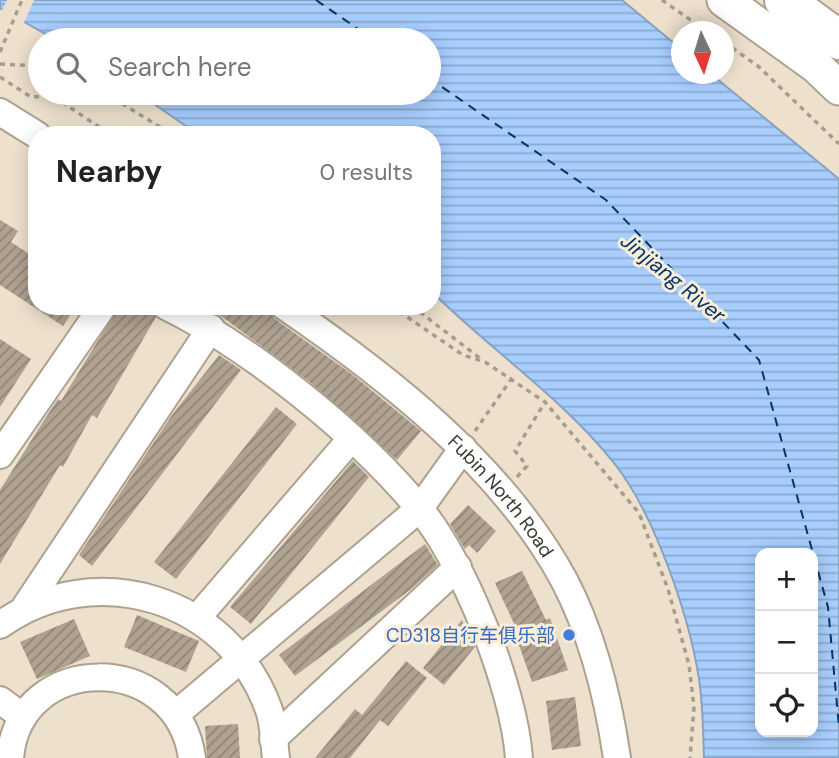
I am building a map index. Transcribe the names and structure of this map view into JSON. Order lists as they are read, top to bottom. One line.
{"streets":{"street":["Fubin North Road"]},"water":["Jinjiang River"],"places":["CD318自行车俱乐部"],"north":"bottom","page":{"search":"Search here","heading":["Nearby","0 results"],"map_buttons":["+","−"]}}
